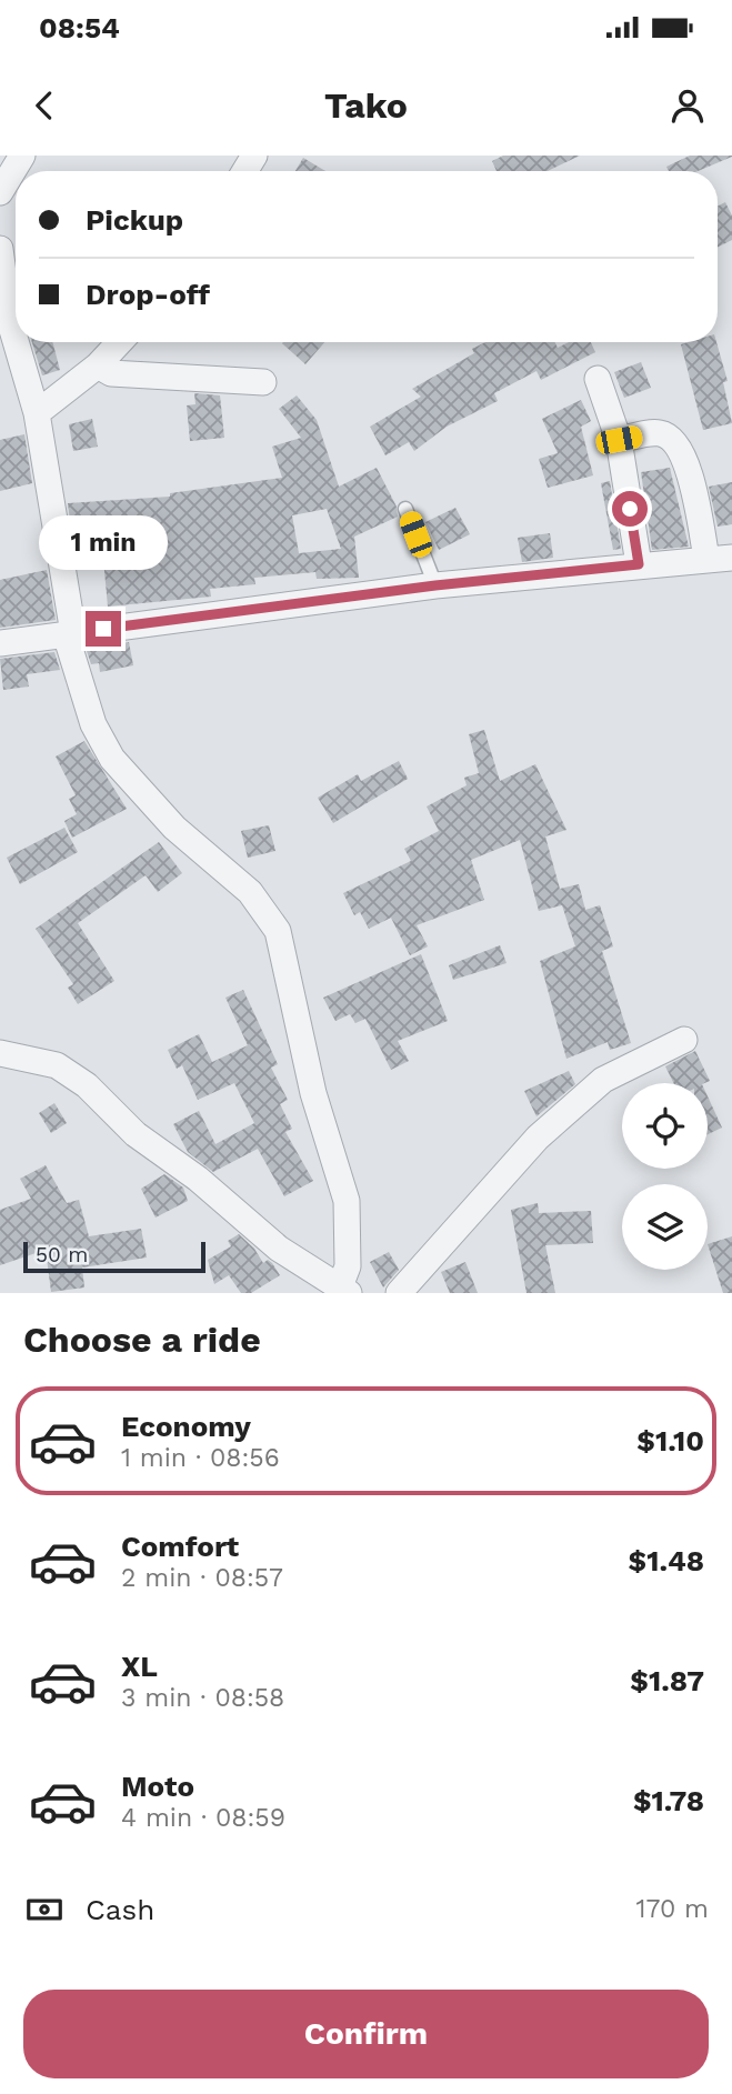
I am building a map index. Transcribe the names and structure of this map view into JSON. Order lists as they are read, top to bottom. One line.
{"scale_bar":"50 m","page":{"status":"08:54","header":"Tako","banner":["Pickup","Drop-off"],"bubble":"1 min","scale":"50 m","heading":"Choose a ride","list":[{"name":"Economy","note":"1 min · 08:56","value":"$1.10"},{"name":"Comfort","note":"2 min · 08:57","value":"$1.48"},{"name":"XL","note":"3 min · 08:58","value":"$1.87"},{"name":"Moto","note":"4 min · 08:59","value":"$1.78"}],"pay":["Cash","170 m"],"buttons":"Confirm"}}
